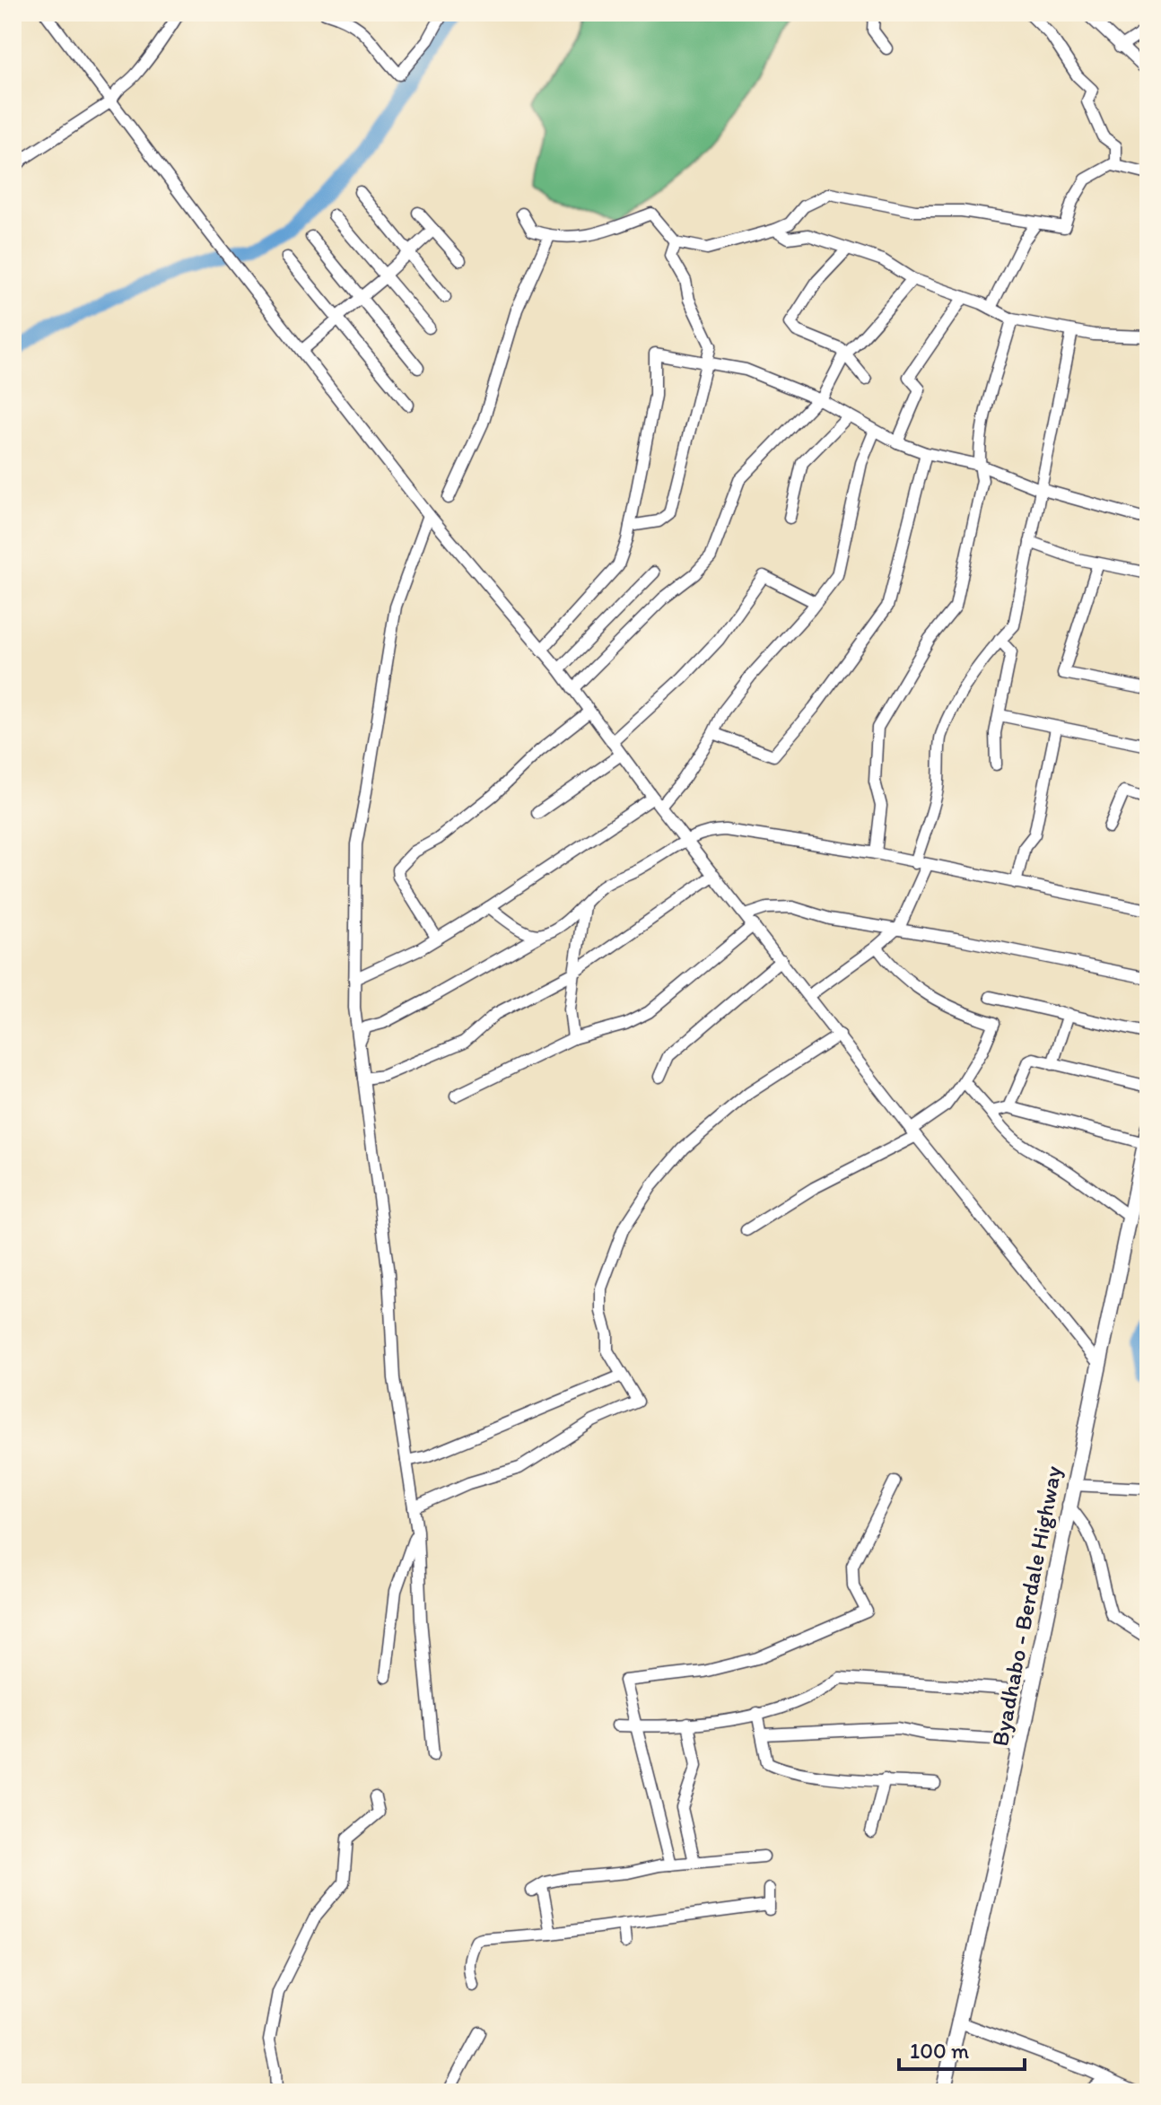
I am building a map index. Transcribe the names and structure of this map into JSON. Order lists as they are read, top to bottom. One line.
{"streets":{"main road":["Byadhabo - Berdale Highway"]},"scale_bar":"100 m"}
